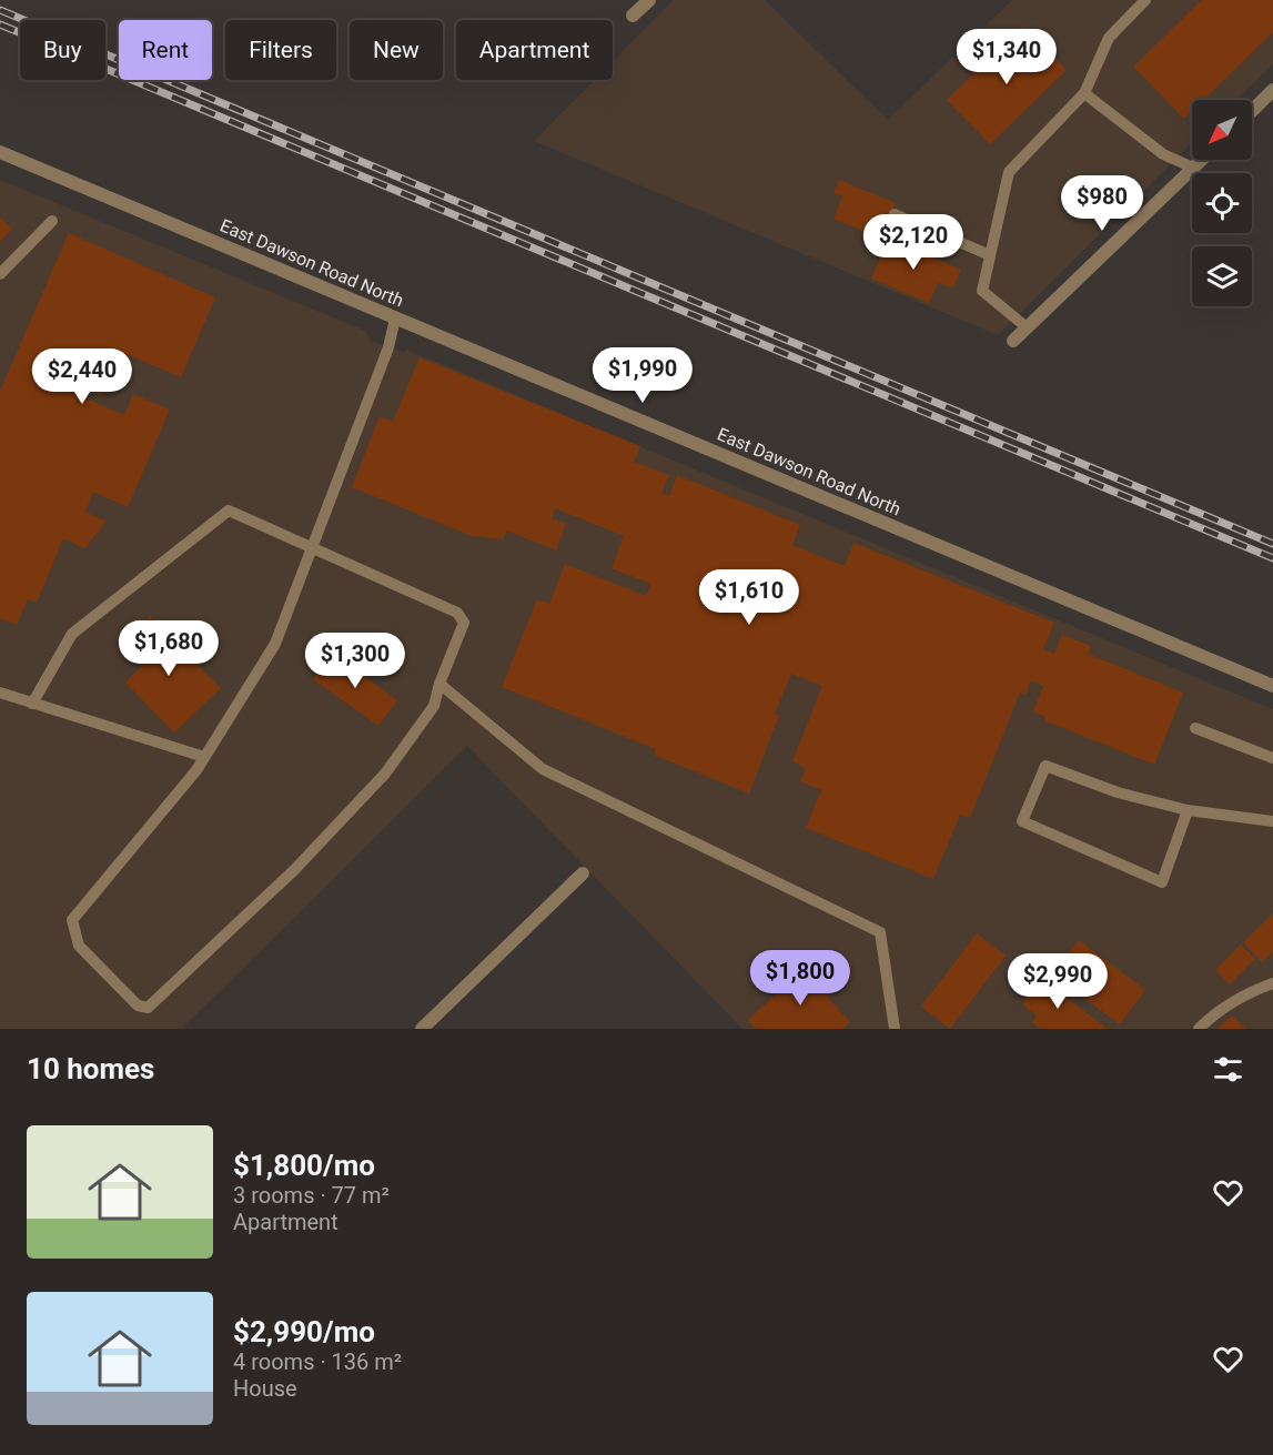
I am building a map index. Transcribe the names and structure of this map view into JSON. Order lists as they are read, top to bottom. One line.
{"streets":{"street":["East Dawson Road North"]},"north":"bottom left","page":{"chip":["Buy","Rent","Filters","New","Apartment"],"price":["$1,340","$980","$2,120","$1,990","$2,440","$1,610","$1,680","$1,300","$1,800","$2,990"],"heading":"10 homes","list":[{"name":"$1,800/mo","note":"3 rooms · 77 m² · Apartment"},{"name":"$2,990/mo","note":"4 rooms · 136 m² · House"}]}}
